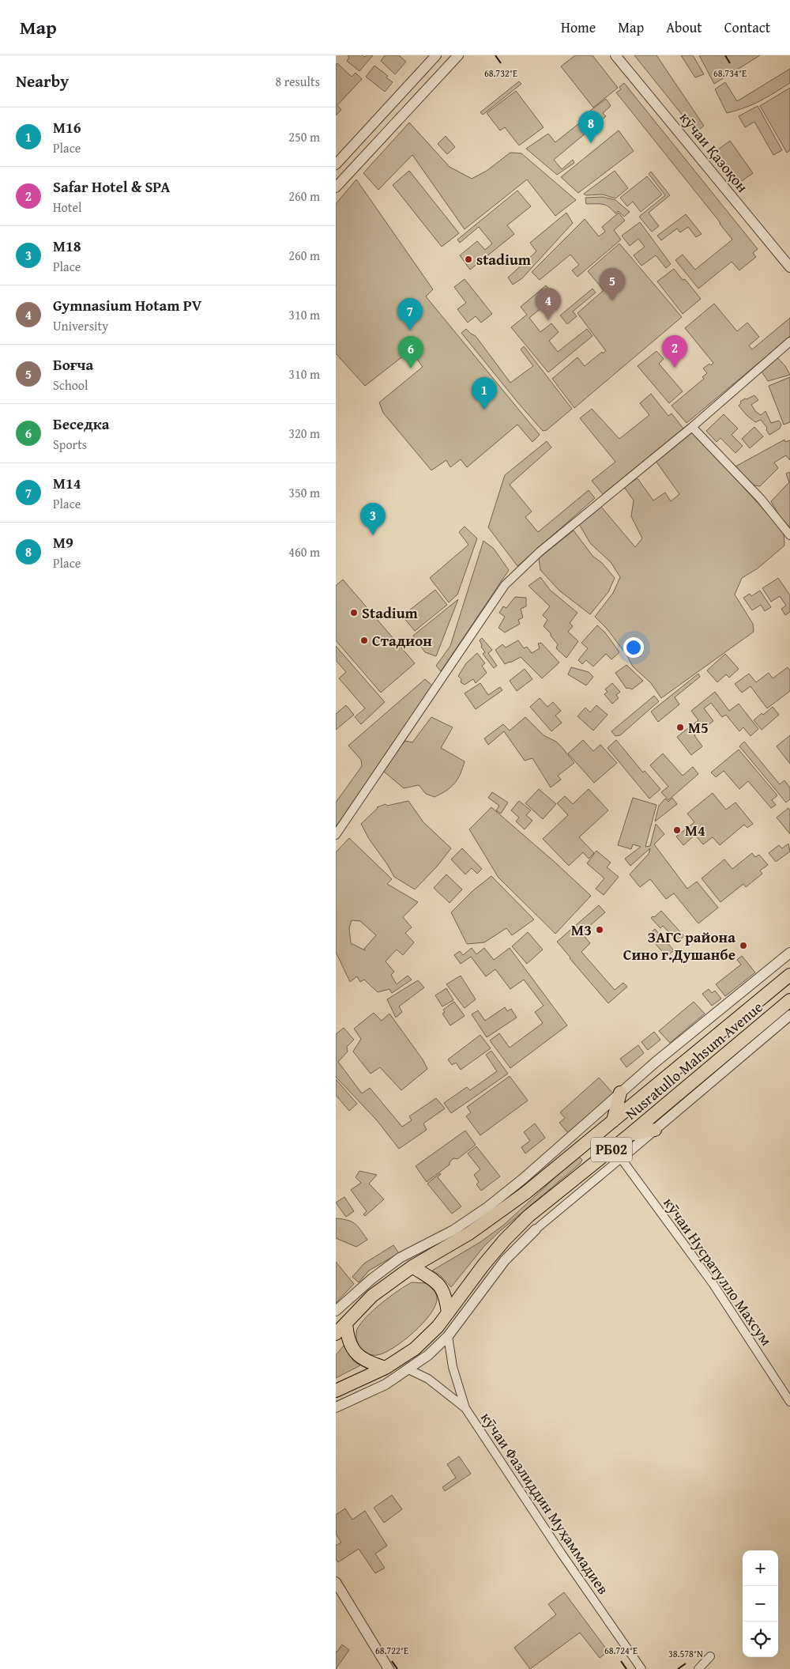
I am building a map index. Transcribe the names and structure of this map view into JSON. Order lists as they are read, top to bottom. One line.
{"streets":{"highway":["Nusratullo Mahsum Avenue","РБ02"],"street":["кӯчаи Қазоқон","кӯчаи Нусратулло Махсум","кӯчаи Фазлиддин Муҳаммадиев"]},"places":["stadium","Stadium","Стадион","М5","М4","M3","ЗАГС района Сино г.Душанбе"],"page":{"header":"Map","nav":["Home","Map","About","Contact"],"heading":["Nearby","8 results"],"list":[{"mark":"1","name":"М16","note":"Place","value":"250 m"},{"mark":"2","name":"Safar Hotel & SPA","note":"Hotel","value":"260 m"},{"mark":"3","name":"М18","note":"Place","value":"260 m"},{"mark":"4","name":"Gymnasium Hotam PV","note":"University","value":"310 m"},{"mark":"5","name":"Боғча","note":"School","value":"310 m"},{"mark":"6","name":"Беседка","note":"Sports","value":"320 m"},{"mark":"7","name":"М14","note":"Place","value":"350 m"},{"mark":"8","name":"М9","note":"Place","value":"460 m"}],"pins":["8","5","4","7","2","6","1","3"],"map_buttons":["+","−"]},"coordinates":["68.732°E","68.734°E","68.722°E","68.724°E","38.578°N"]}
